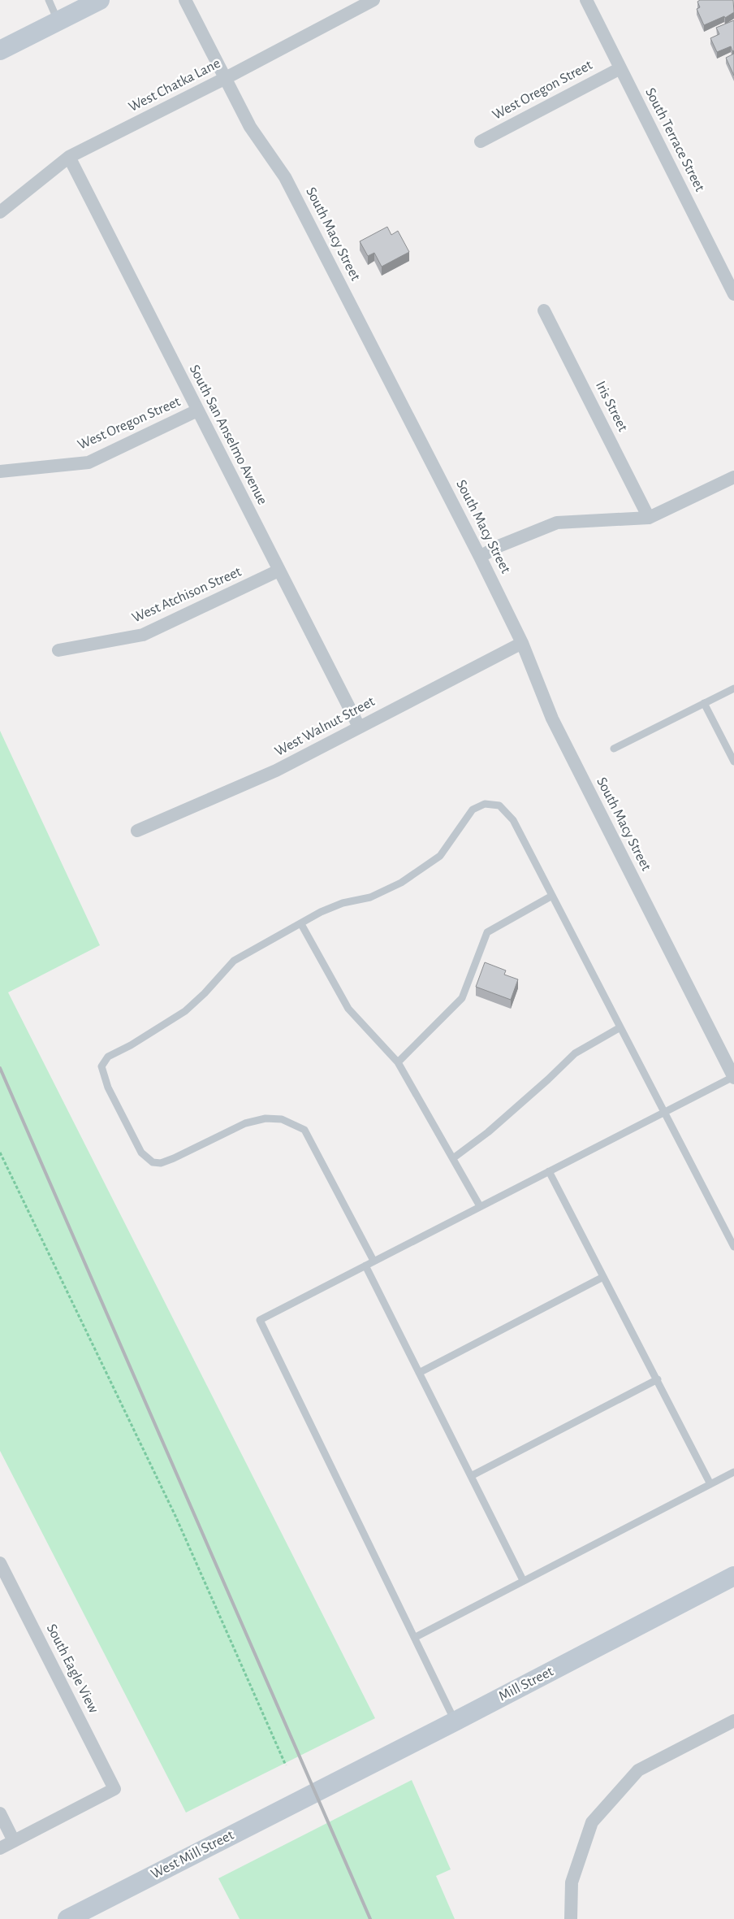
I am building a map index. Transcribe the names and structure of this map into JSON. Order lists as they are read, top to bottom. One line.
{"streets":{"main road":["Mill Street","West Mill Street"],"street":["West Chatka Lane","West Oregon Street","South Terrace Street","South Macy Street","Iris Street","South San Anselmo Avenue","West Atchison Street","West Walnut Street","South Eagle View"]},"crossings":[["West Chatka Lane","South Macy Street"],["West Chatka Lane","South San Anselmo Avenue"],["West Oregon Street","South Terrace Street"],["West Oregon Street","South San Anselmo Avenue"],["South Macy Street","West Walnut Street"],["South San Anselmo Avenue","West Atchison Street"],["South San Anselmo Avenue","West Walnut Street"],["Mill Street","West Mill Street"]]}
